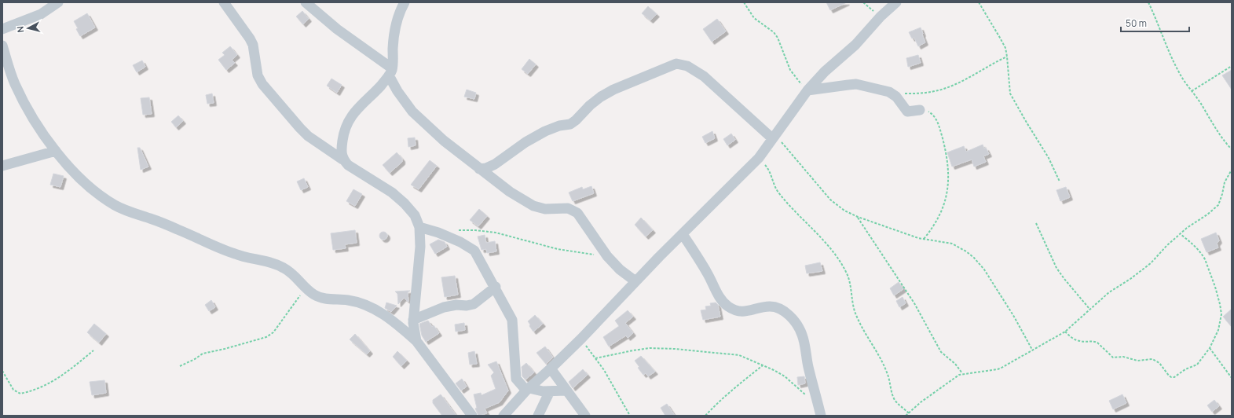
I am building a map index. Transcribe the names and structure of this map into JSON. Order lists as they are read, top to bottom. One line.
{"scale_bar":"50 m","north":"left"}
